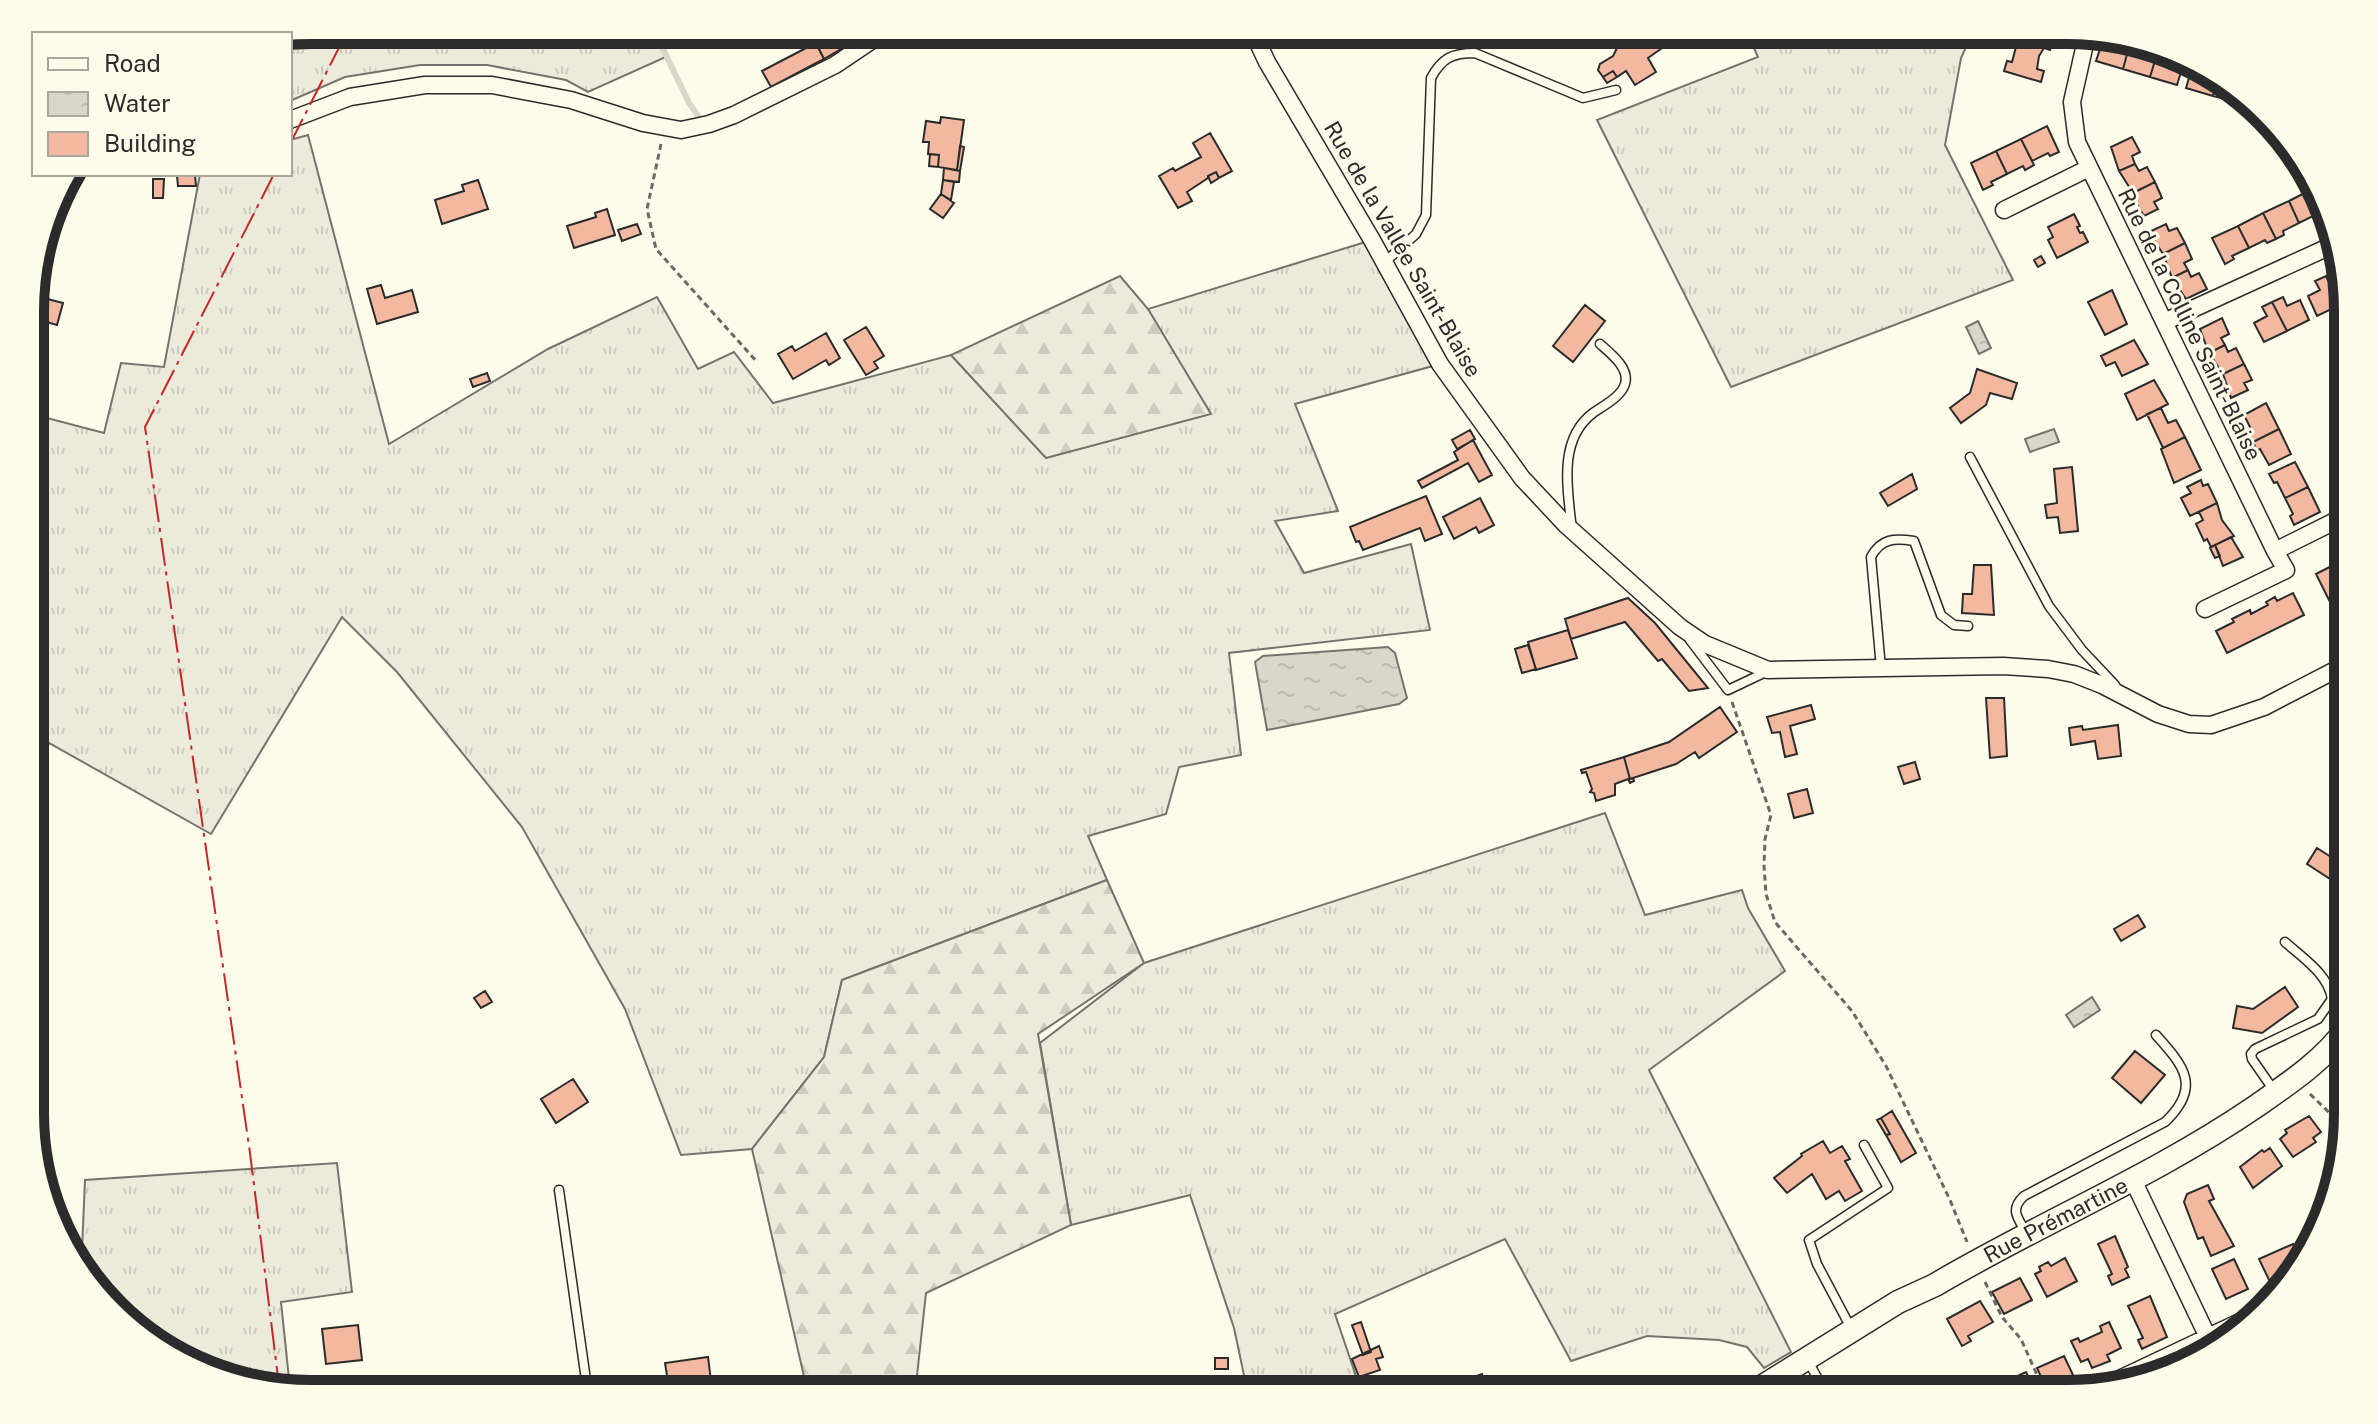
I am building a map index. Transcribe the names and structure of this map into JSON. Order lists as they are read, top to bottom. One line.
{"streets":{"street":["Rue de la Vallée Saint-Blaise","Rue de la Colline Saint-Blaise","Rue Prémartine"]},"legend":["Road","Water","Building"]}
